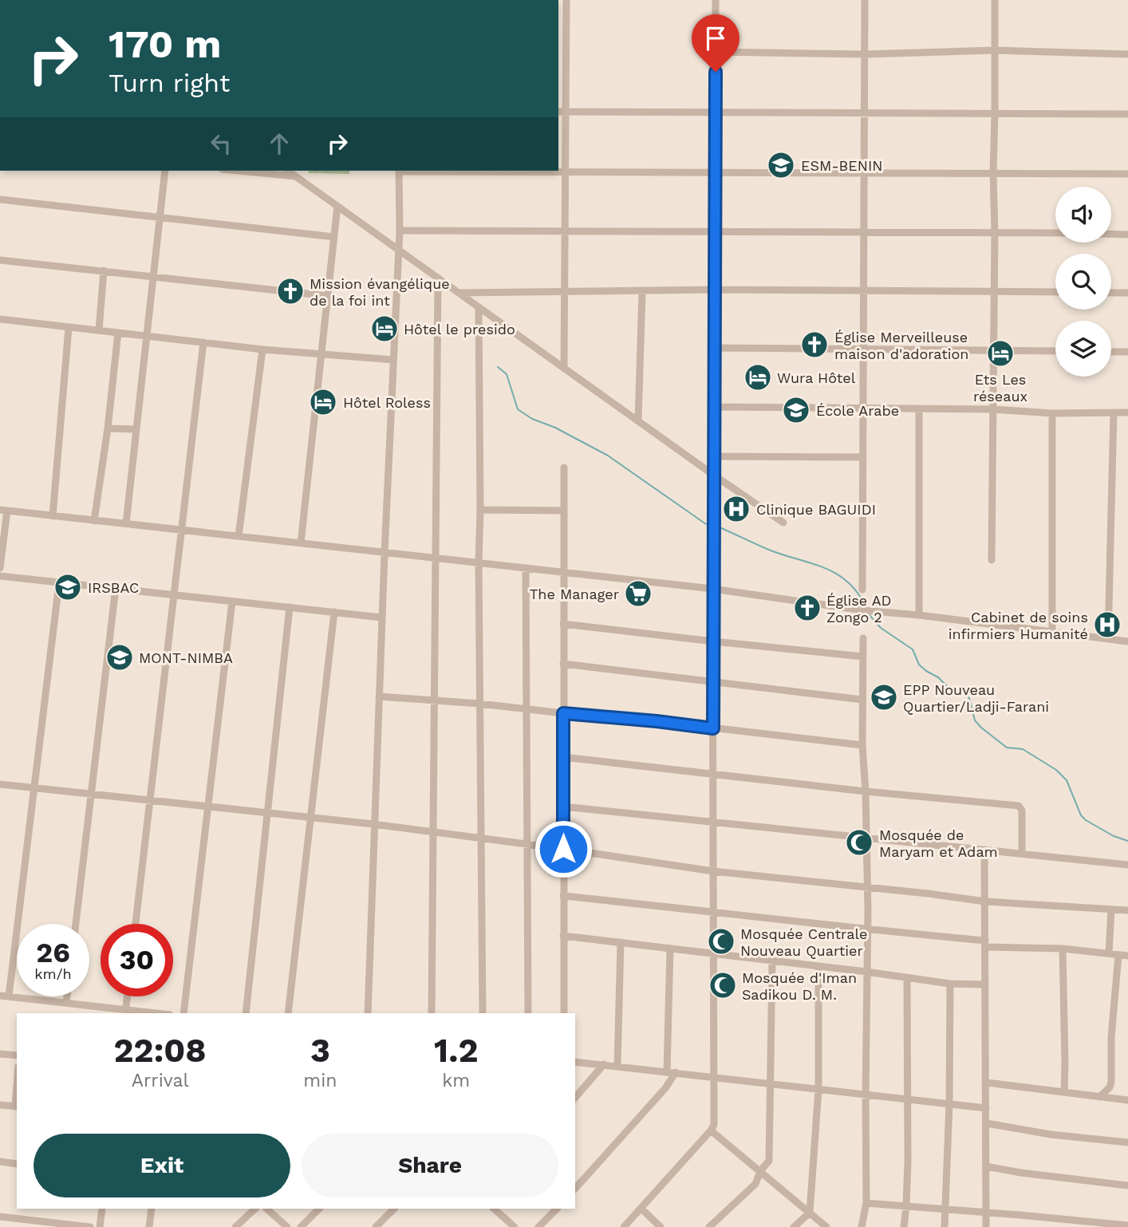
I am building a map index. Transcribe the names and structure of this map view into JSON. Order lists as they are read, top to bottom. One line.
{"places":{"school or university":["ESM-BENIN","École Arabe","IRSBAC","MONT-NIMBA","EPP Nouveau Quartier/Ladji-Farani"],"church":["Mission évangélique de la foi int","Église Merveilleuse maison d'adoration","Église AD Zongo 2"],"hotel":["Hôtel le presido","Ets Les réseaux","Wura Hôtel","Hôtel Roless"],"hospital":["Clinique BAGUIDI","Cabinet de soins infirmiers Humanité"],"supermarket":["The Manager"],"mosque":["Mosquée de Maryam et Adam","Mosquée Centrale Nouveau Quartier","Mosquée d'Iman Sadikou D. M."]},"page":{"turn":["170 m","Turn right"],"speed":"26 km/h","limit":"30","eta":["22:08","Arrival","3","min","1.2","km"],"buttons":["Exit","Share"]}}
